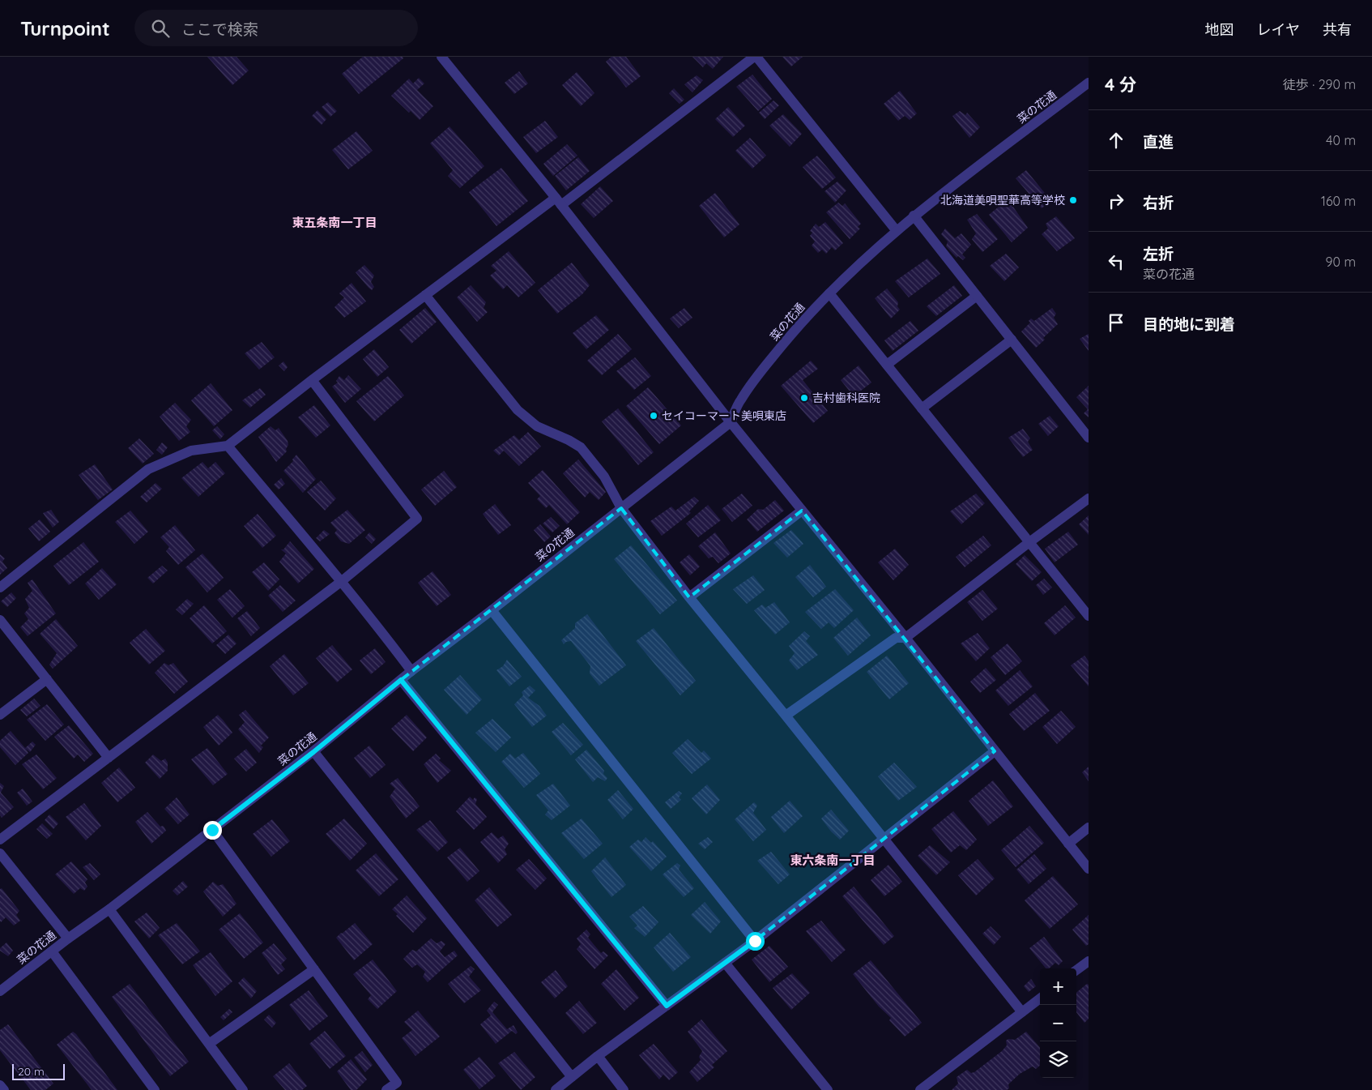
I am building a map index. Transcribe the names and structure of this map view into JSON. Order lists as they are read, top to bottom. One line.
{"streets":{"street":["菜の花通"]},"districts":["東五条南一丁目","東六条南一丁目"],"places":["北海道美唄聖華高等学校","吉村歯科医院","セイコーマート美唄東店"],"scale_bar":"20 m","page":{"header":"Turnpoint","search":"ここで検索","nav":["地図","レイヤ","共有"],"heading":["4 分","徒歩 · 290 m"],"list":[["直進","40 m"],["右折","160 m"],["左折","菜の花通","90 m"],"目的地に到着"],"map_buttons":["+","−"],"scale":"20 m"}}
